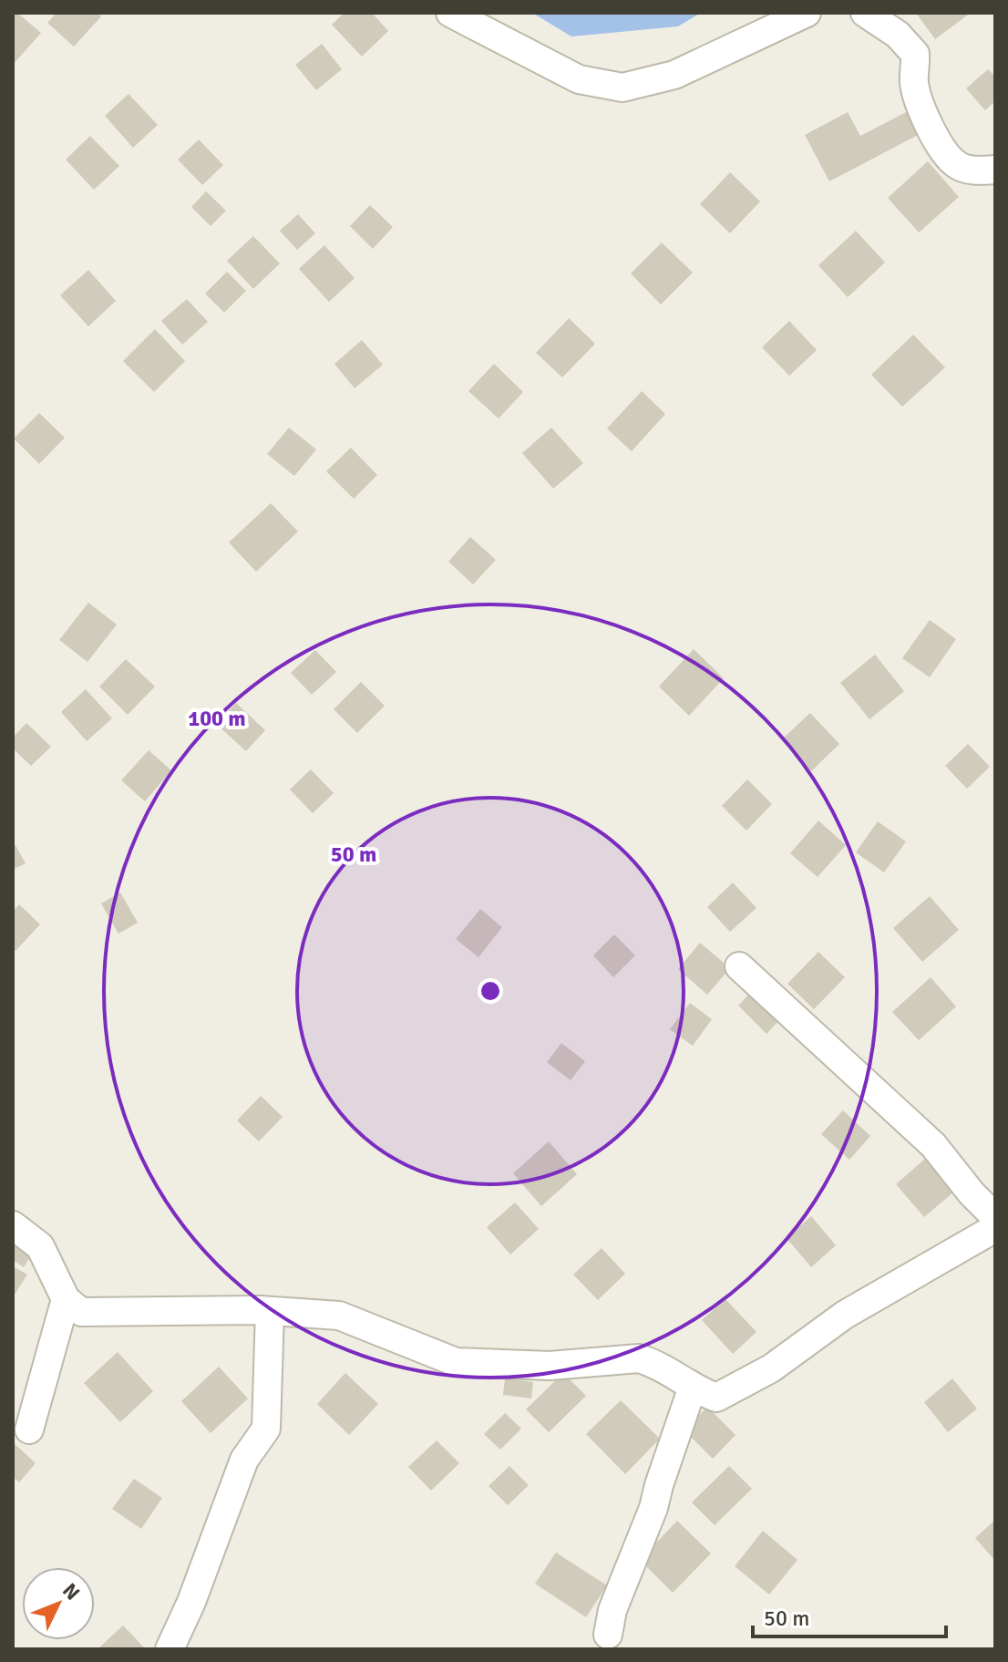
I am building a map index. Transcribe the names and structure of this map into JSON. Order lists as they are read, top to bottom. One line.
{"scale_bar":"50 m","north":"top right","rings":["100 m","50 m"]}
